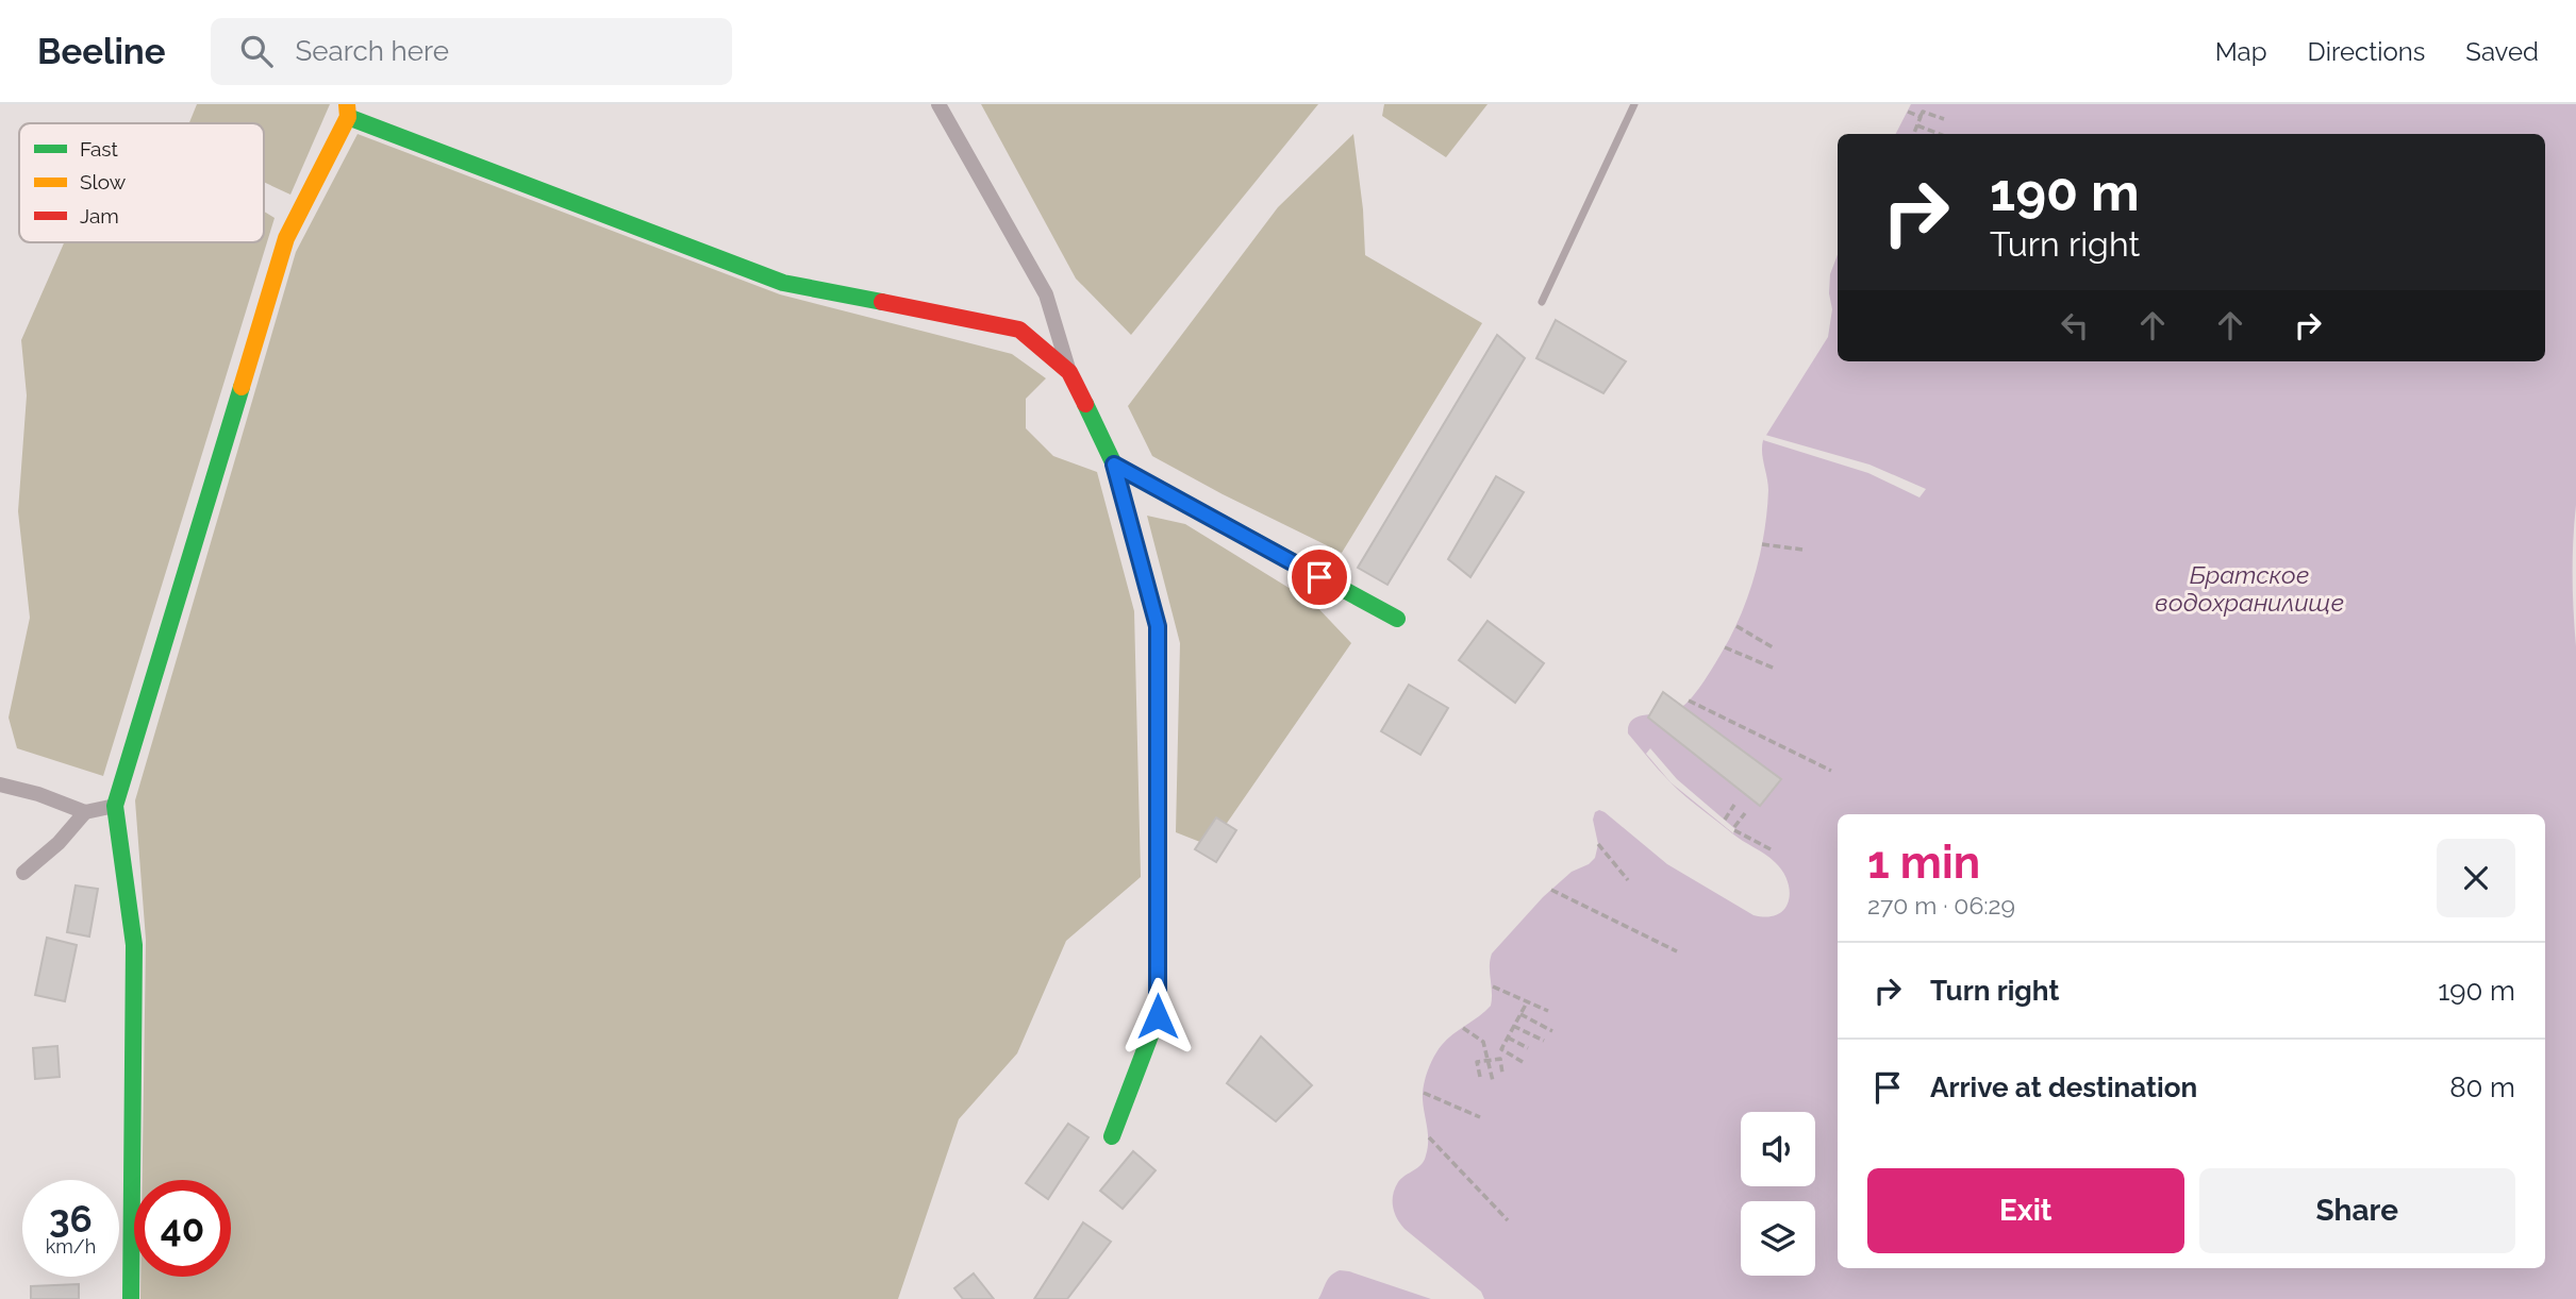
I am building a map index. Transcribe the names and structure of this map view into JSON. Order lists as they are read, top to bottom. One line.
{"water":["Братское водохранилище"],"legend":["Fast","Slow","Jam"],"page":{"header":"Beeline","search":"Search here","nav":["Map","Directions","Saved"],"turn":["190 m","Turn right"],"heading":["1 min","270 m · 06:29"],"list":[{"name":"Turn right","value":"190 m"},{"name":"Arrive at destination","value":"80 m"}],"buttons":["Exit","Share"],"speed":"36 km/h","limit":"40"}}
